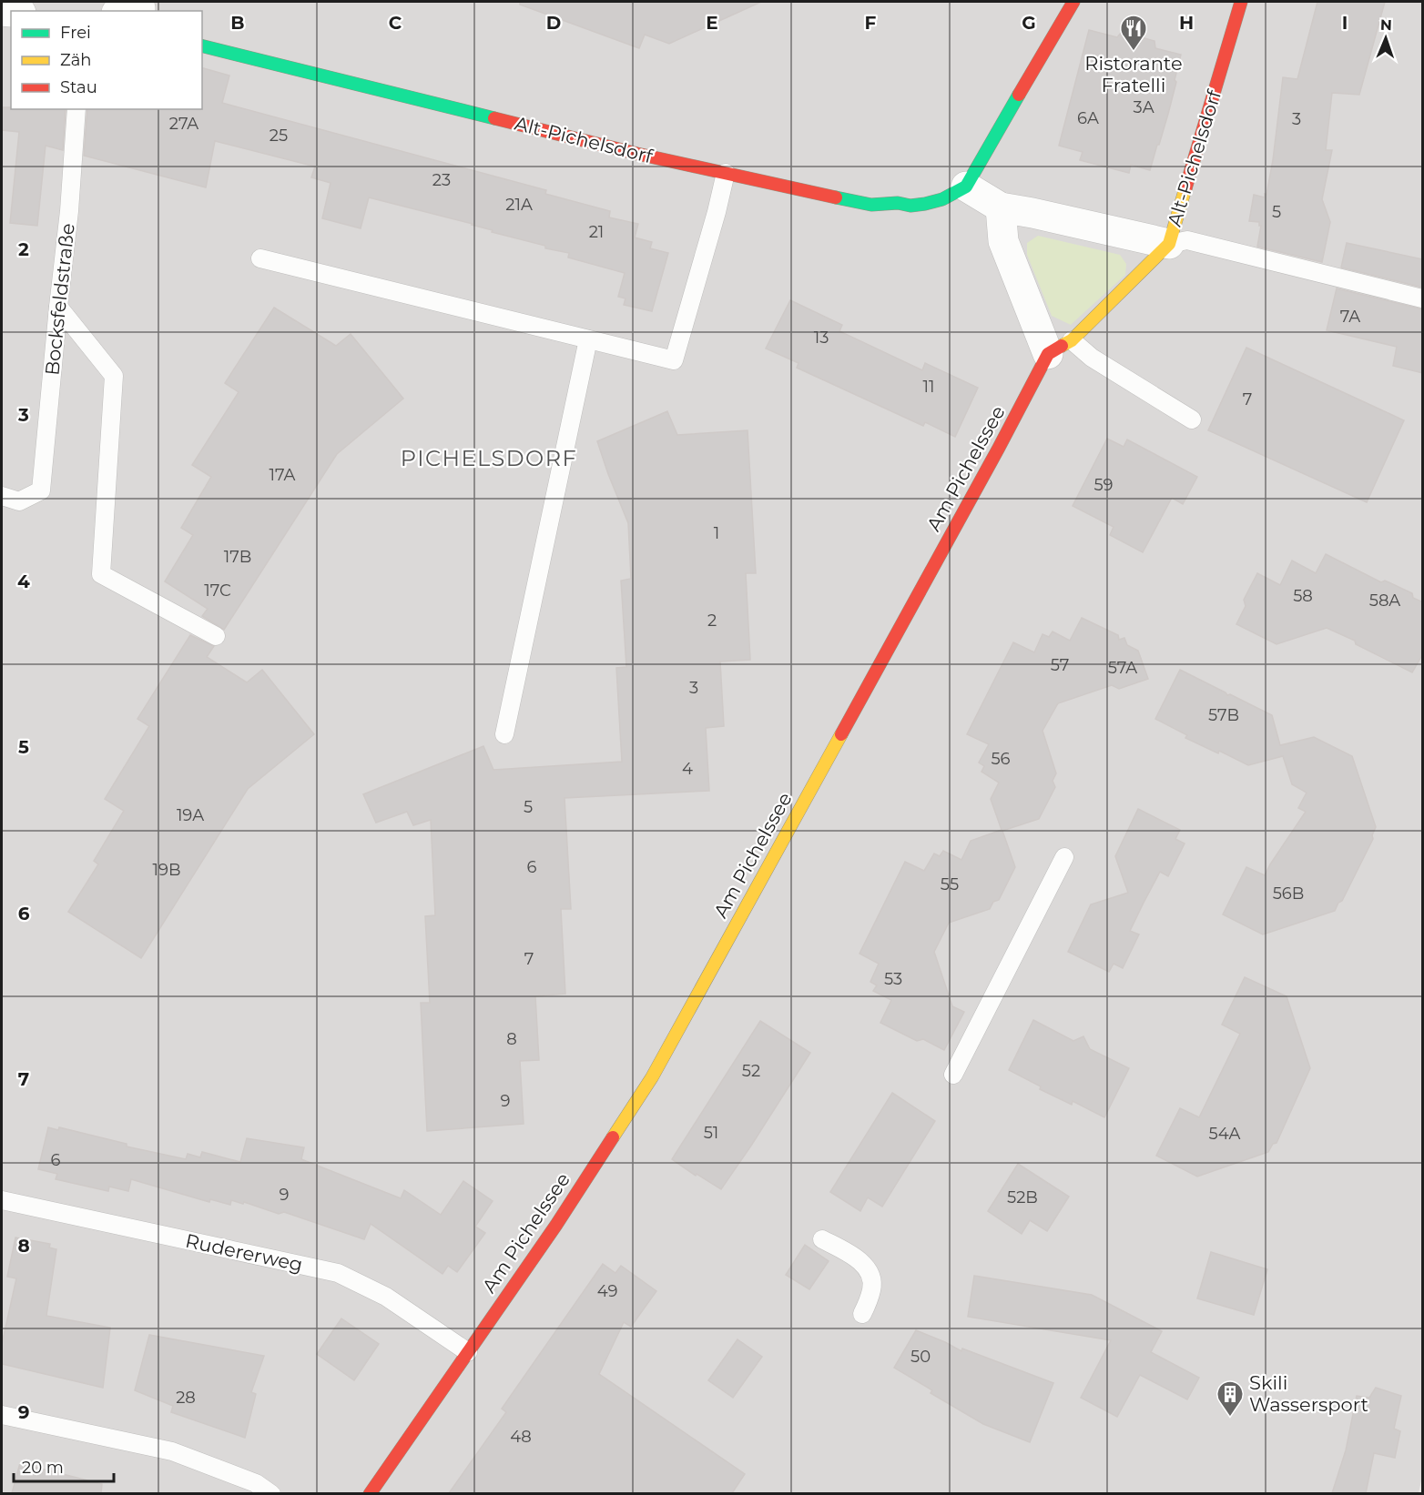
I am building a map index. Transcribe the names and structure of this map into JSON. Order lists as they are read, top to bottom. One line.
{"streets":{"street":["Alt-Pichelsdorf","Am Pichelssee"],"lane":["Bocksfeldstraße","Rudererweg"]},"crossings":[["Alt-Pichelsdorf","Am Pichelssee"],["Am Pichelssee","Rudererweg"]],"districts":["PICHELSDORF"],"places":{"restaurant":["Ristorante Fratelli"],"building":["Skili Wassersport"]},"house_numbers":["3A","6A","3","27A","25","23","21A","5","21","7A","13","11","7","17A","59","1","17B","17C","58","58A","2","57","57A","3","57B","56","4","5","19A","6","19B","55","56B","7","53","8","52","9","51","54A","6","9","52B","49","50","28","48"],"legend":["Frei","Zäh","Stau"],"scale_bar":"20 m","north":"top","grid":{"columns":["B","C","D","E","F","G","H","I"],"rows":["2","3","4","5","6","7","8","9"]}}
